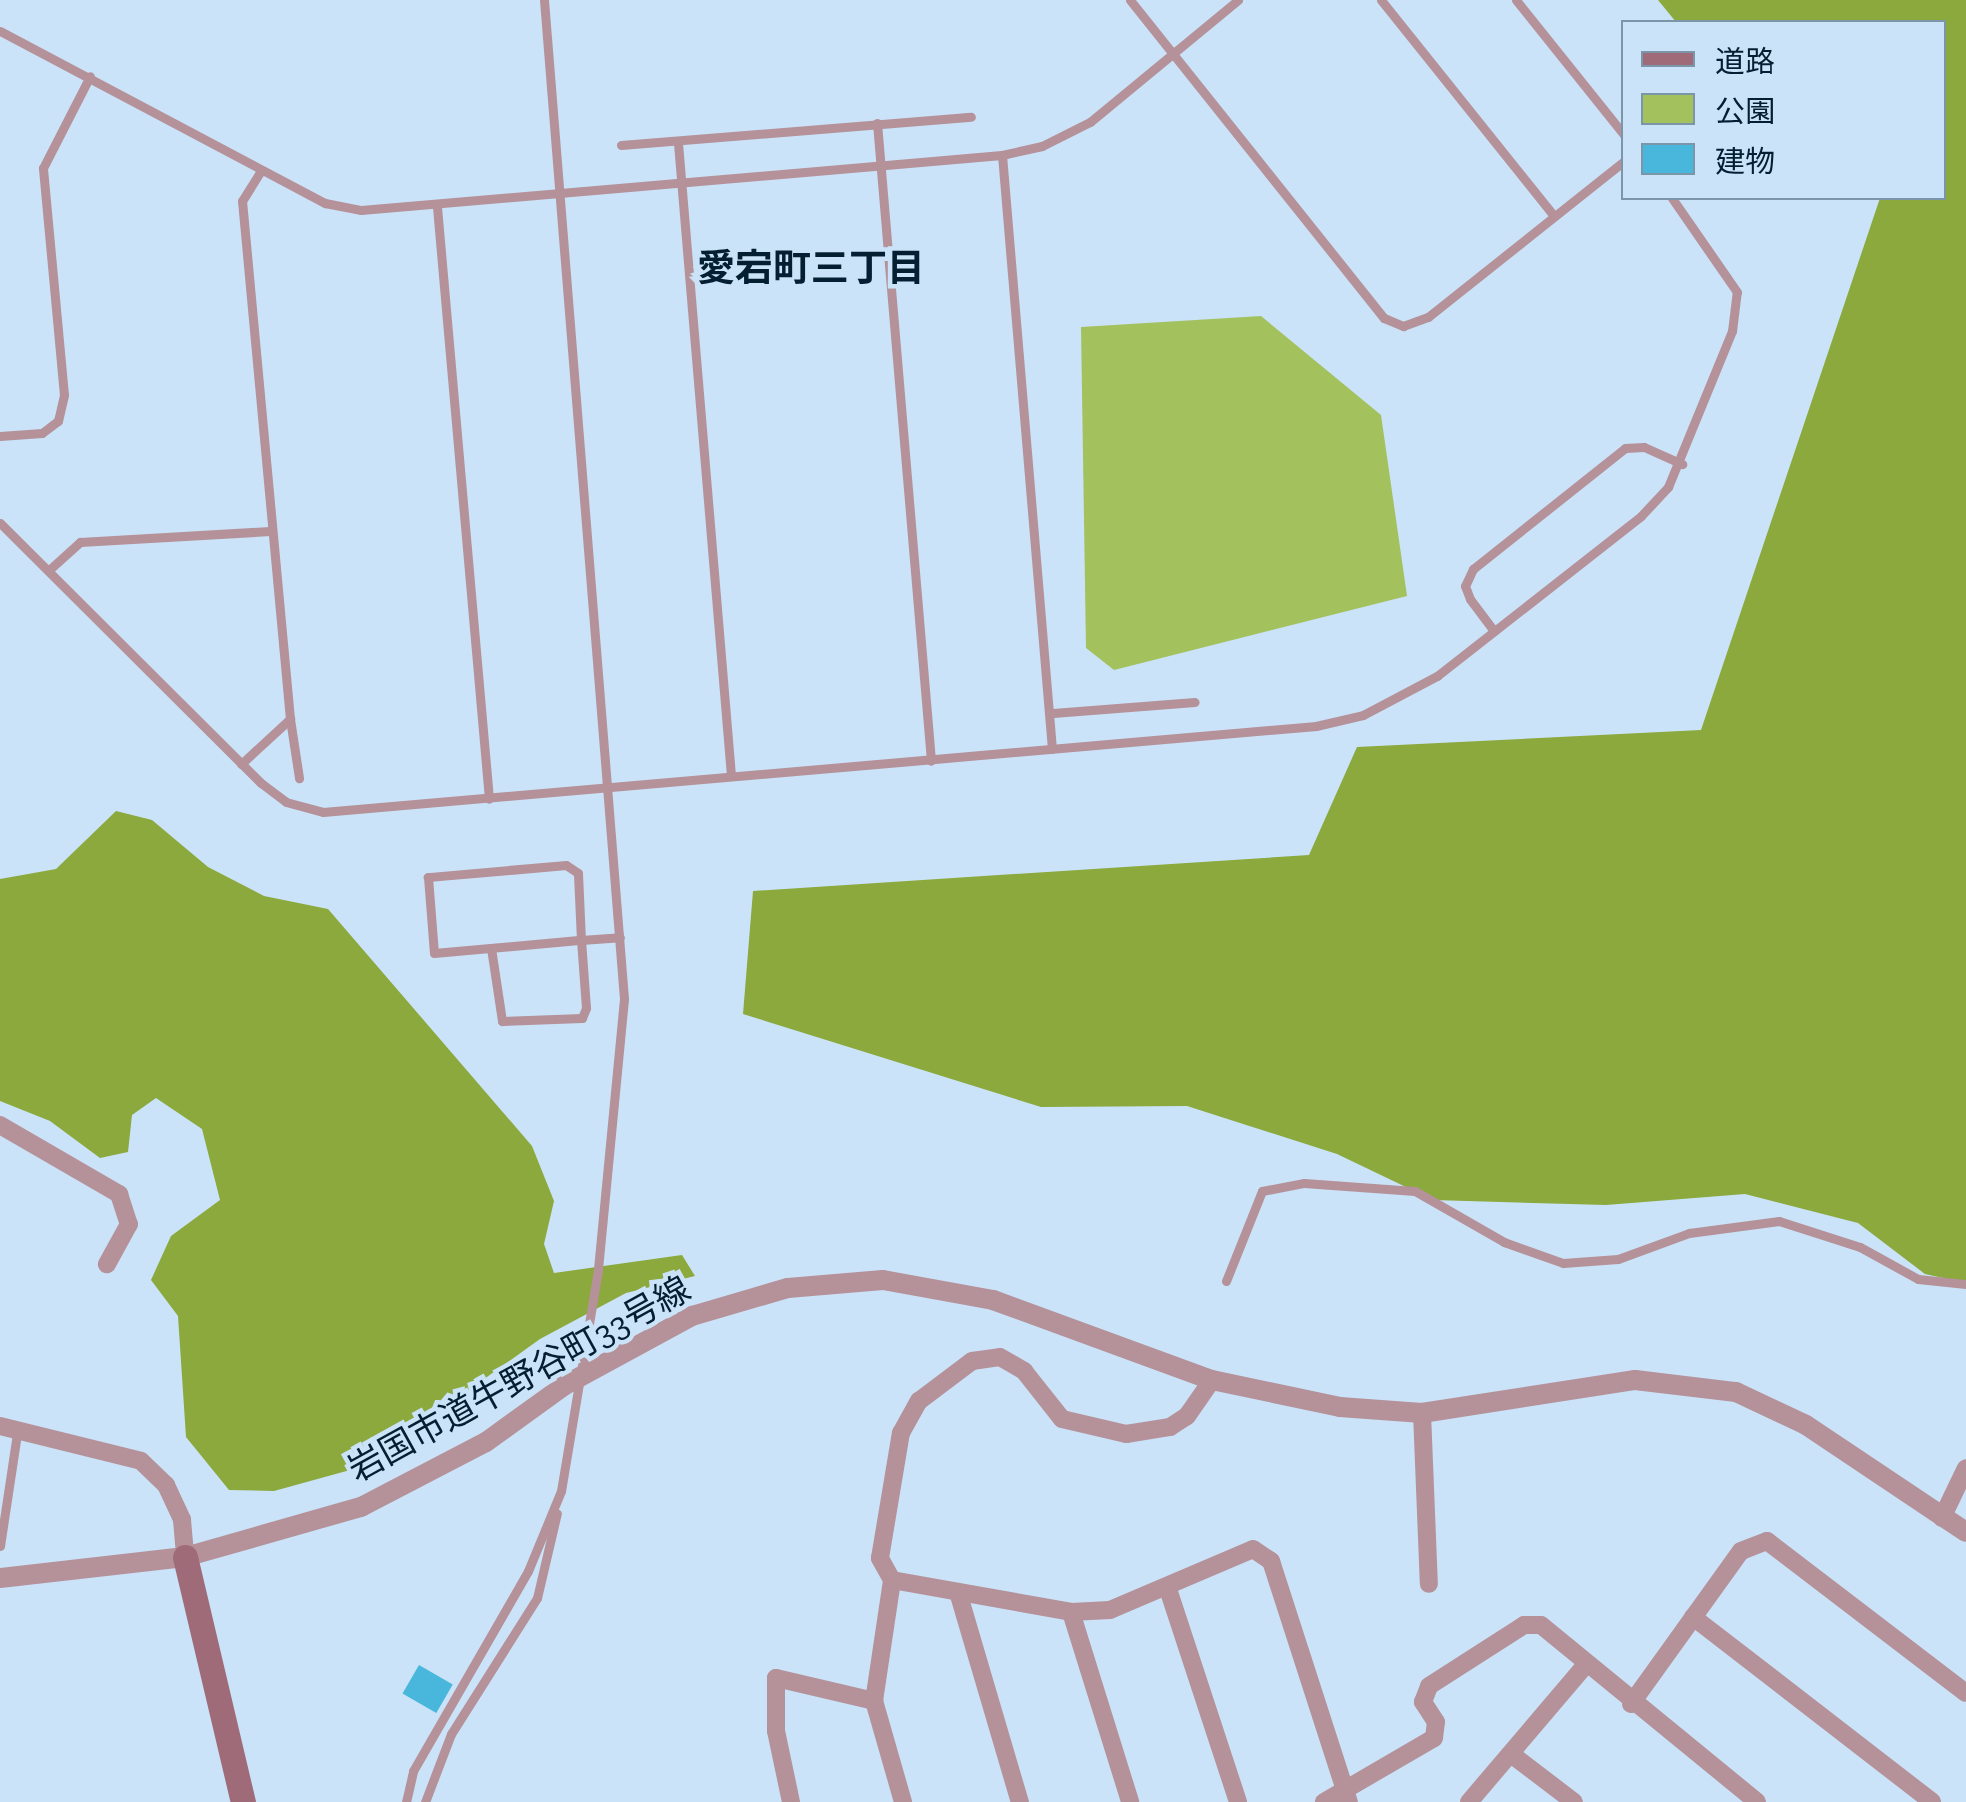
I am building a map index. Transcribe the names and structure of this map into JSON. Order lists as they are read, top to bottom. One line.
{"streets":{"street":["岩国市道牛野谷町33号線"]},"districts":["愛宕町三丁目"],"legend":["道路","公園","建物"]}
